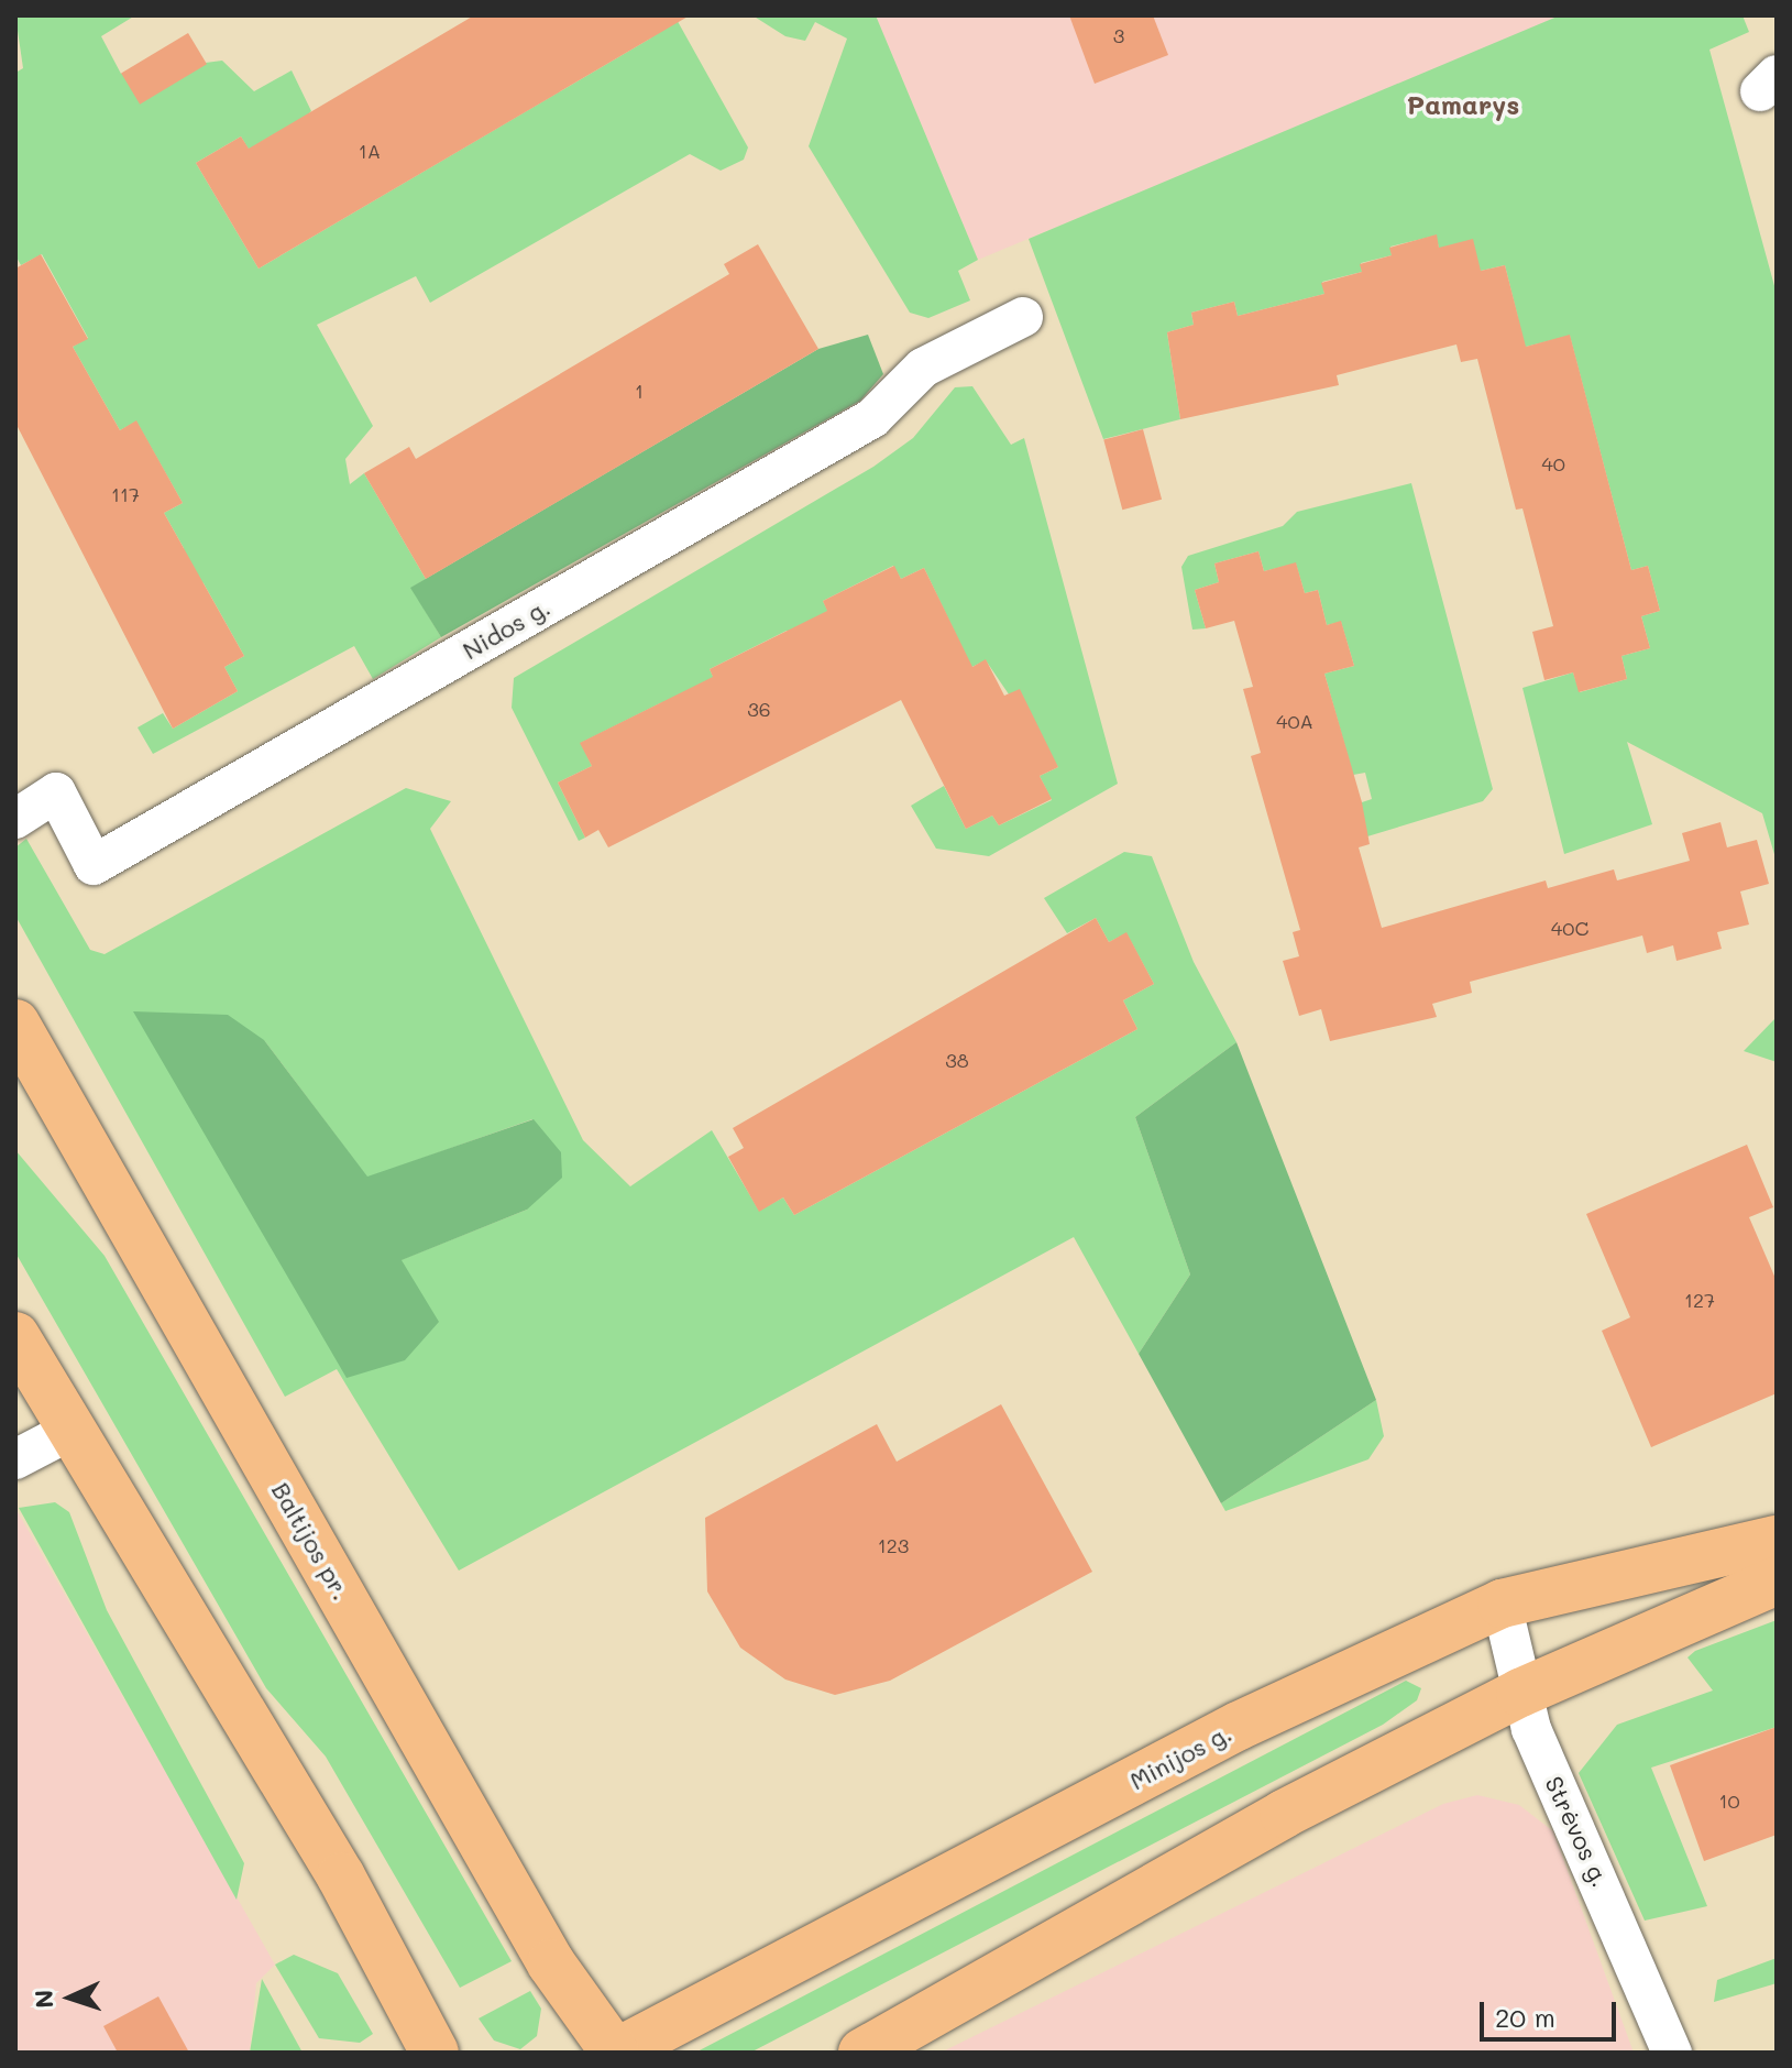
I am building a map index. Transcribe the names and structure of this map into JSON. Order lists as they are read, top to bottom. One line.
{"streets":{"main road":["Baltijos pr.","Minijos g."],"street":["Nidos g.","Strėvos g."]},"crossings":[["Baltijos pr.","Minijos g."],["Minijos g.","Strėvos g."]],"districts":["Pamarys"],"house_numbers":["3","1A","1","40","117","36","40A","40C","38","127","123","10"],"scale_bar":"20 m","north":"left"}
